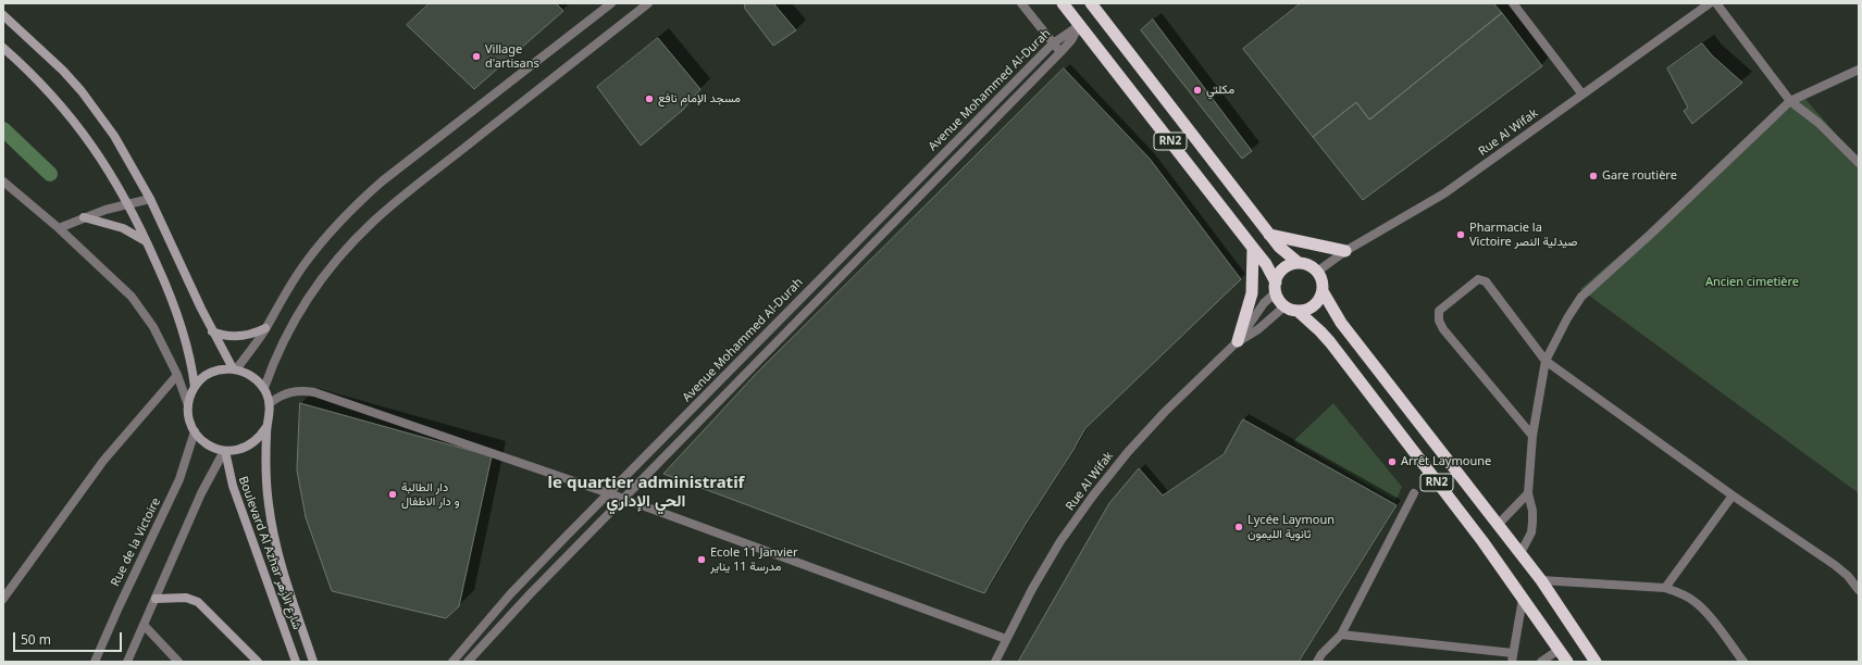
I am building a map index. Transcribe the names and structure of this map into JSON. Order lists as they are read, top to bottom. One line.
{"streets":{"highway":["RN2"],"main road":["Boulevard Al Azhar شارع الأزهر"],"street":["Avenue Mohammed Al-Durah","Rue Al Wifak","Rue de la Victoire"]},"crossings":[["Avenue Mohammed Al-Durah","RN2"],["Rue Al Wifak","RN2"],["Rue de la Victoire","Boulevard Al Azhar شارع الأزهر"]],"districts":["le quartier administratif الحي الإداري"],"parks":["Ancien cimetière"],"places":["Village d'artisans","مكلتي","مسجد الإمام نافع","Gare routière","Pharmacie la Victoire صيدلية النصر","Arrêt Laymoune","دار الطالبة و دار الاطفال","Lycée Laymoun ثانوية الليمون","Ecole 11 Janvier مدرسة 11 يناير"],"scale_bar":"50 m"}
